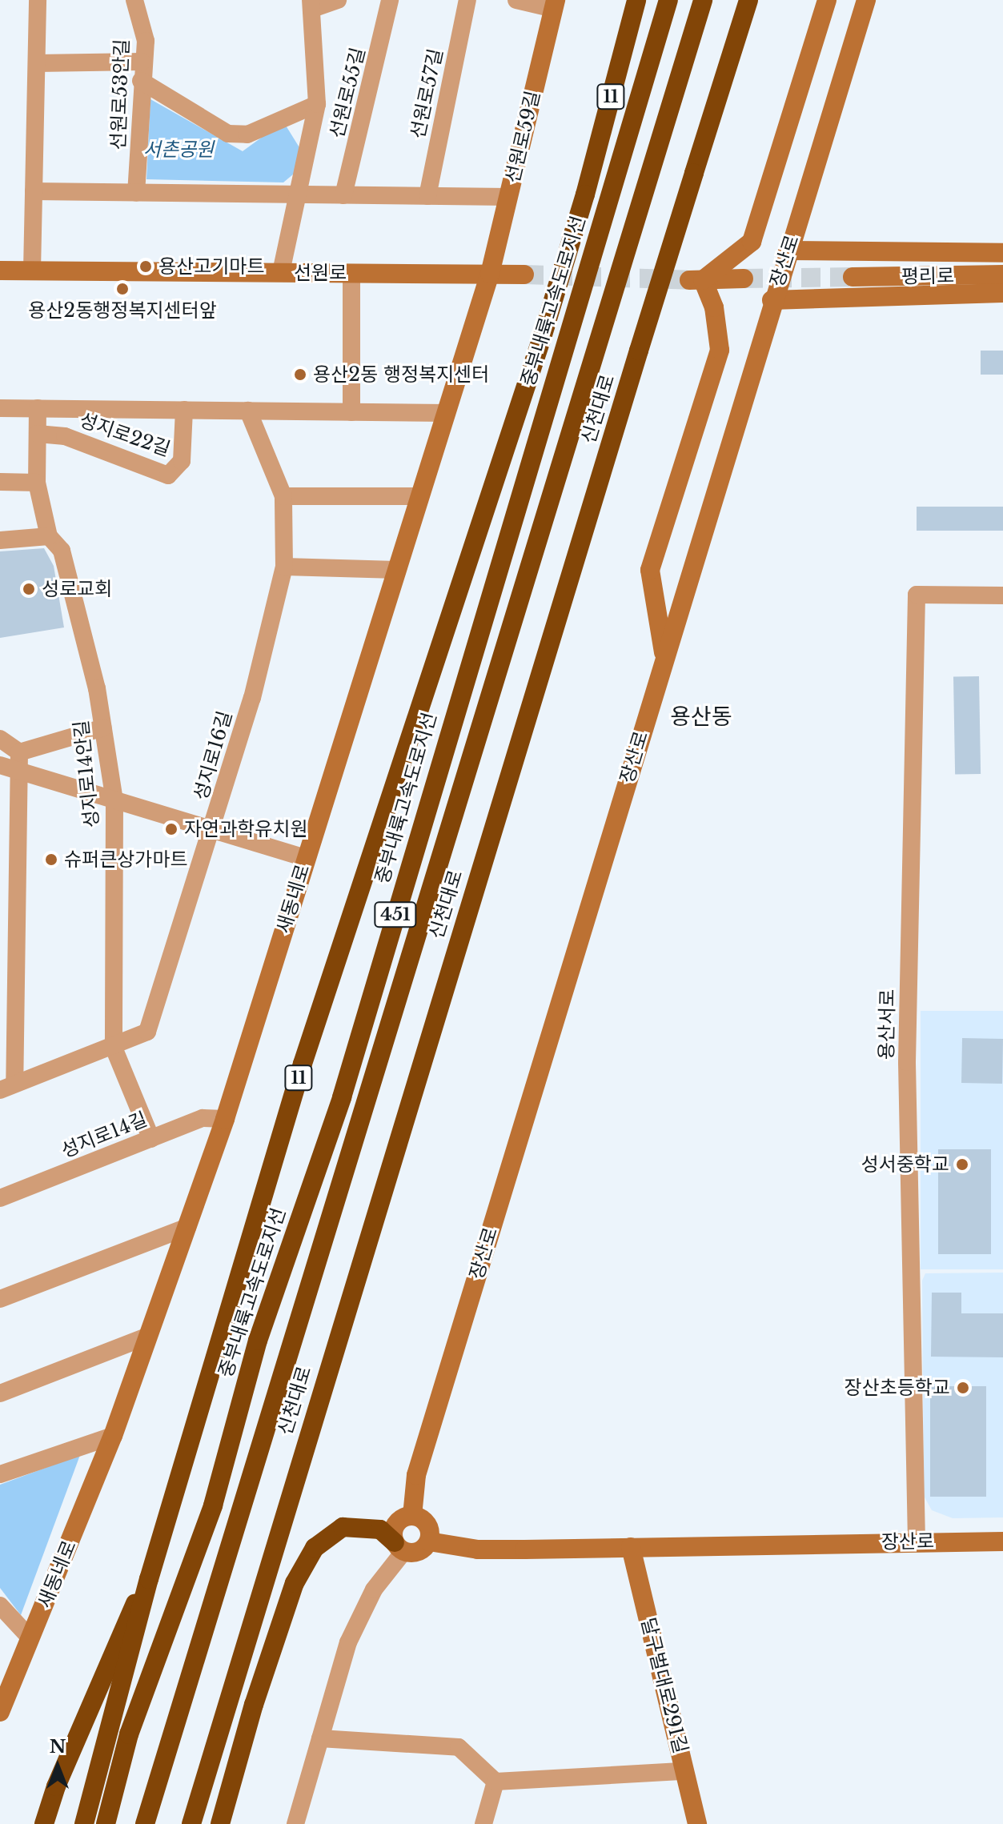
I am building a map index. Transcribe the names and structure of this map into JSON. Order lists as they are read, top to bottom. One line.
{"streets":{"highway":["11","중부내륙고속도로지선","신천대로","451"],"street":["선원로55길","선원로57길","선원로53안길","선원로59길","장산로","선원로","평리로","성지로22길","성지로16길","성지로14안길","새동네로","용산서로","성지로14길","달구벌대로291길"]},"crossings":[["선원로55길","선원로53안길"],["선원로55길","선원로"],["선원로59길","선원로"],["선원로59길","새동네로"],["장산로","용산서로"],["장산로","달구벌대로291길"],["선원로","새동네로"],["성지로22길","성지로16길"],["성지로22길","성지로14안길"],["성지로22길","새동네로"],["성지로16길","성지로14안길"],["성지로14안길","성지로14길"],["새동네로","성지로14길"]],"districts":["용산동"],"parks":["서촌공원"],"places":["용산고기마트","용산2동행정복지센터앞","용산2동 행정복지센터","성로교회","자연과학유치원","슈퍼큰상가마트","성서중학교","장산초등학교"],"north":"top"}
